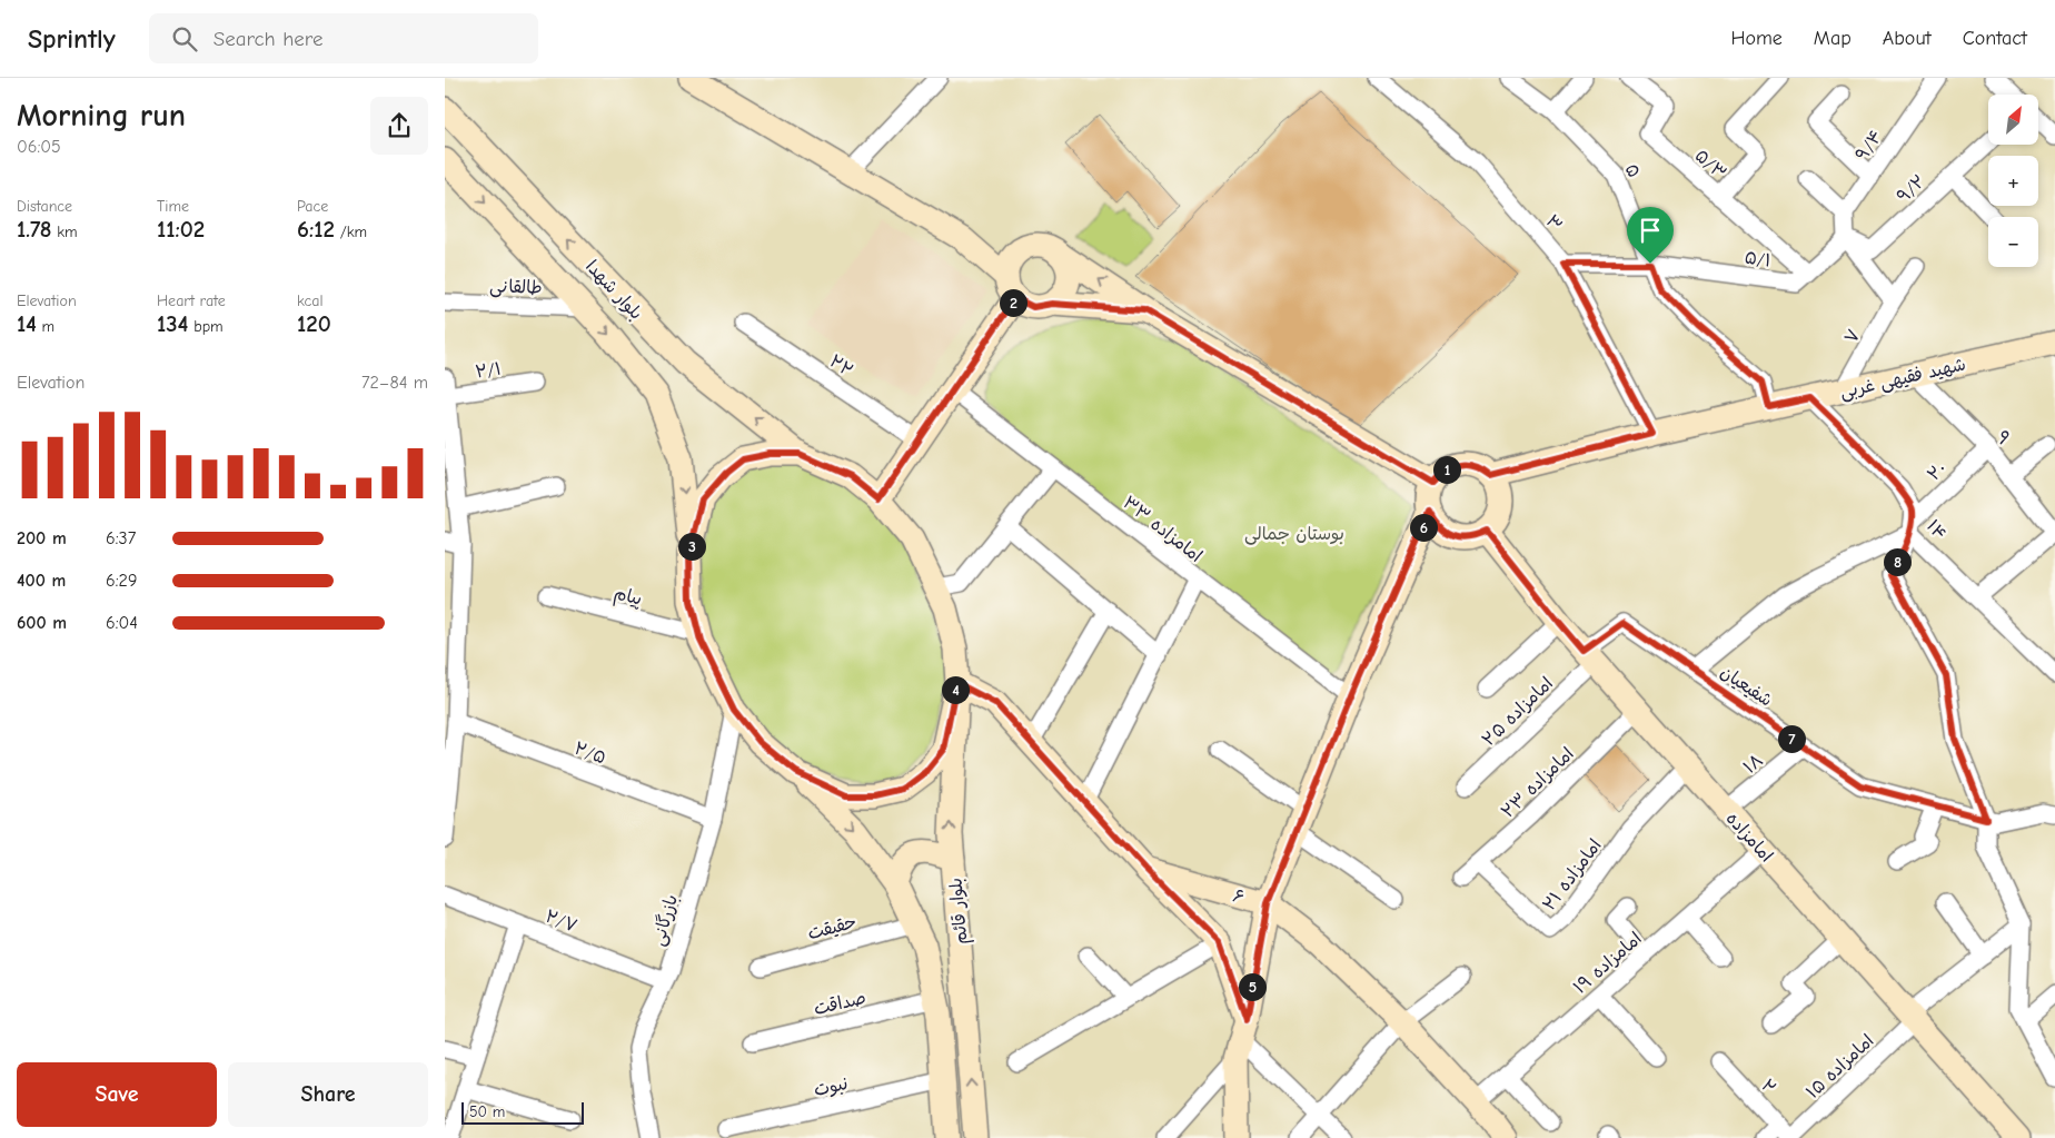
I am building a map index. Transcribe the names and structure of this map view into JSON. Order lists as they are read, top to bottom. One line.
{"streets":{"main road":["بلوار شهدا","شهید فقیهی غربی","امامزاده","۶","بلوار قائم"],"street":["۹/۴","۵/۳","۵","۹/۲","۳","۵/۱","طالقانی","۷","۲۲","۲/۱","۹","۲۰","امامزاده ۳۳","۱۴","پیام","شفیعیان","امامزاده ۲۵","۲/۵","۱۸","امامزاده ۲۳","امامزاده ۲۱","۲/۷","بازرگانی","حقیقت","امامزاده ۱۹","صداقت","امامزاده ۱۵","نبوت","۲"]},"crossings":[["۵/۳","۵/۱"],["۵","۵/۱"],["۵","شهید فقیهی غربی"],["۹/۲","۵/۱"],["۳","۵/۱"],["۳","شهید فقیهی غربی"],["طالقانی","بلوار شهدا"],["۷","شهید فقیهی غربی"],["شهید فقیهی غربی","۹"],["شهید فقیهی غربی","۱۴"],["شهید فقیهی غربی","امامزاده"],["۹","۲۰"],["۲۰","۱۴"],["شفیعیان","امامزاده ۲۵"],["شفیعیان","۱۸"],["شفیعیان","امامزاده"],["امامزاده ۲۵","امامزاده"],["۲/۵","بازرگانی"],["۱۸","امامزاده"],["امامزاده ۲۳","امامزاده"],["امامزاده ۲۳","امامزاده ۲۱"],["امامزاده","امامزاده ۲۱"],["امامزاده","امامزاده ۱۹"],["امامزاده","امامزاده ۱۵"],["۶","امامزاده ۱۹"],["بلوار قائم","حقیقت"],["بلوار قائم","صداقت"],["بلوار قائم","نبوت"],["۲/۷","بازرگانی"],["امامزاده ۱۵","۲"]],"parks":["بوستان جمالی"],"scale_bar":"50 m","north":"top right","page":{"header":"Sprintly","search":"Search here","nav":["Home","Map","About","Contact"],"heading":["Morning run","06:05"],"map_buttons":["+","−"],"stats":[["Distance","1.78 km"],["Time","11:02"],["Pace","6:12 /km"],["Elevation","14 m"],["Heart rate","134 bpm"],["kcal","120"]],"pins":["2","1","6","3","8","4","7","5"],"chart":["Elevation","72–84 m"],"list":[{"name":"200 m","note":"6:37"},{"name":"400 m","note":"6:29"},{"name":"600 m","note":"6:04"}],"buttons":["Save","Share"],"scale":"50 m"}}
